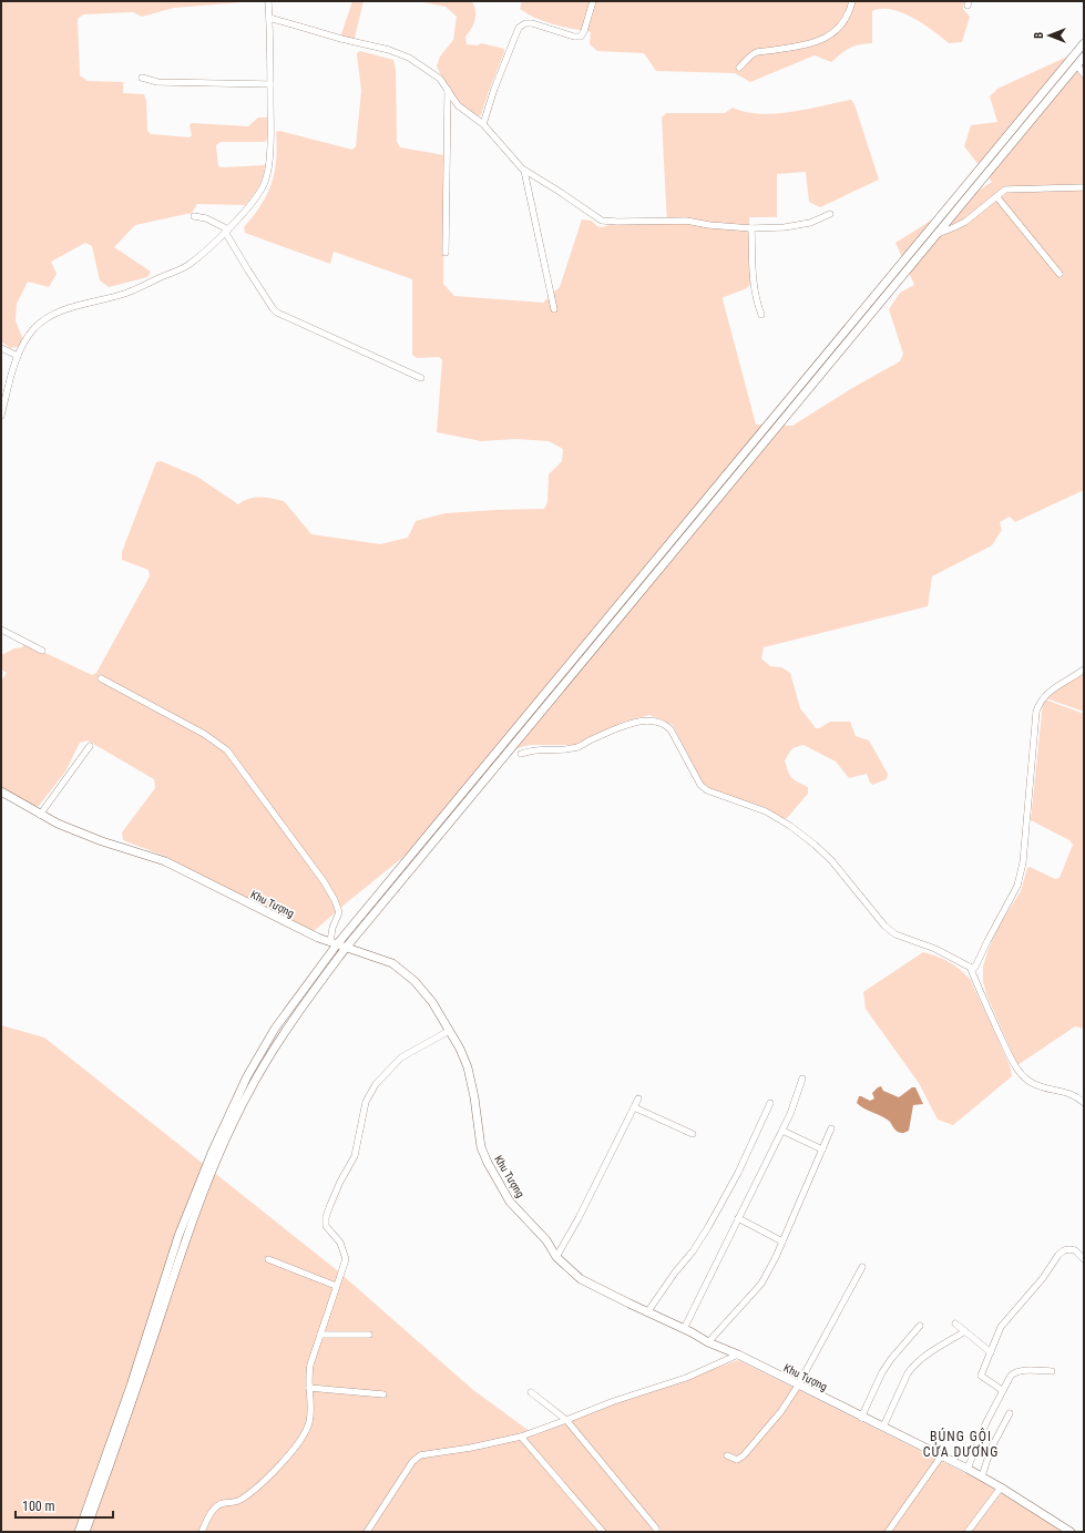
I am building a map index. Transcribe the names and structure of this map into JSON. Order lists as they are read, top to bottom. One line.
{"streets":{"main road":["Khu Tượng"]},"districts":["BÚNG GỘI CỬA DƯƠNG"],"scale_bar":"100 m","north":"left"}
